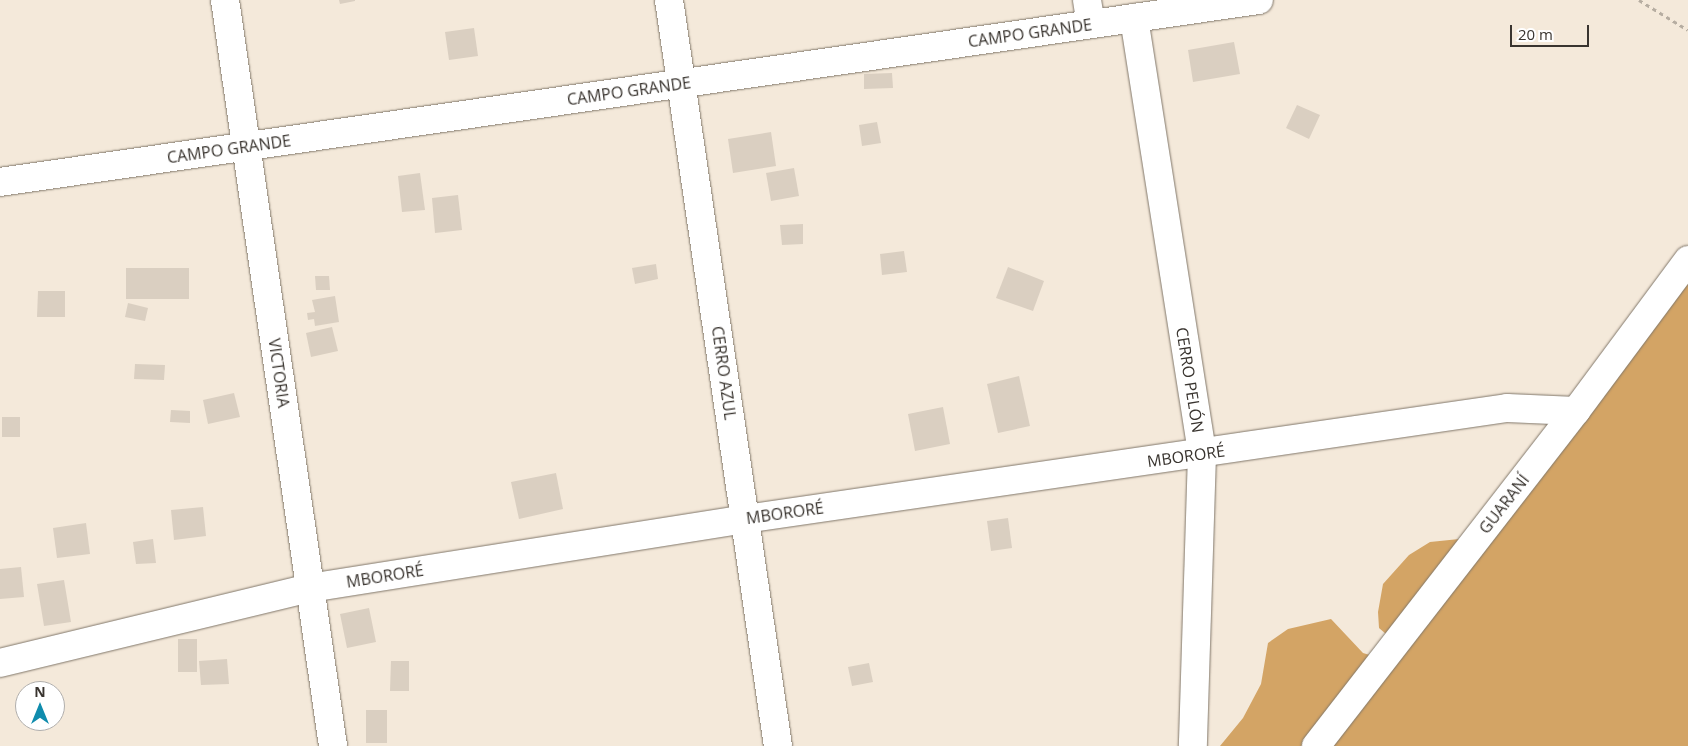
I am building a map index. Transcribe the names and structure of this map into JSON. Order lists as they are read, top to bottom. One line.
{"streets":{"street":["CAMPO GRANDE","VICTORIA","CERRO AZUL","CERRO PELÓN","MBORORÉ","GUARANÍ"]},"crossings":[["CAMPO GRANDE","VICTORIA"],["CAMPO GRANDE","CERRO AZUL"],["CAMPO GRANDE","CERRO PELÓN"],["VICTORIA","MBORORÉ"],["CERRO AZUL","MBORORÉ"],["CERRO PELÓN","MBORORÉ"],["MBORORÉ","GUARANÍ"]],"scale_bar":"20 m","north":"top"}
